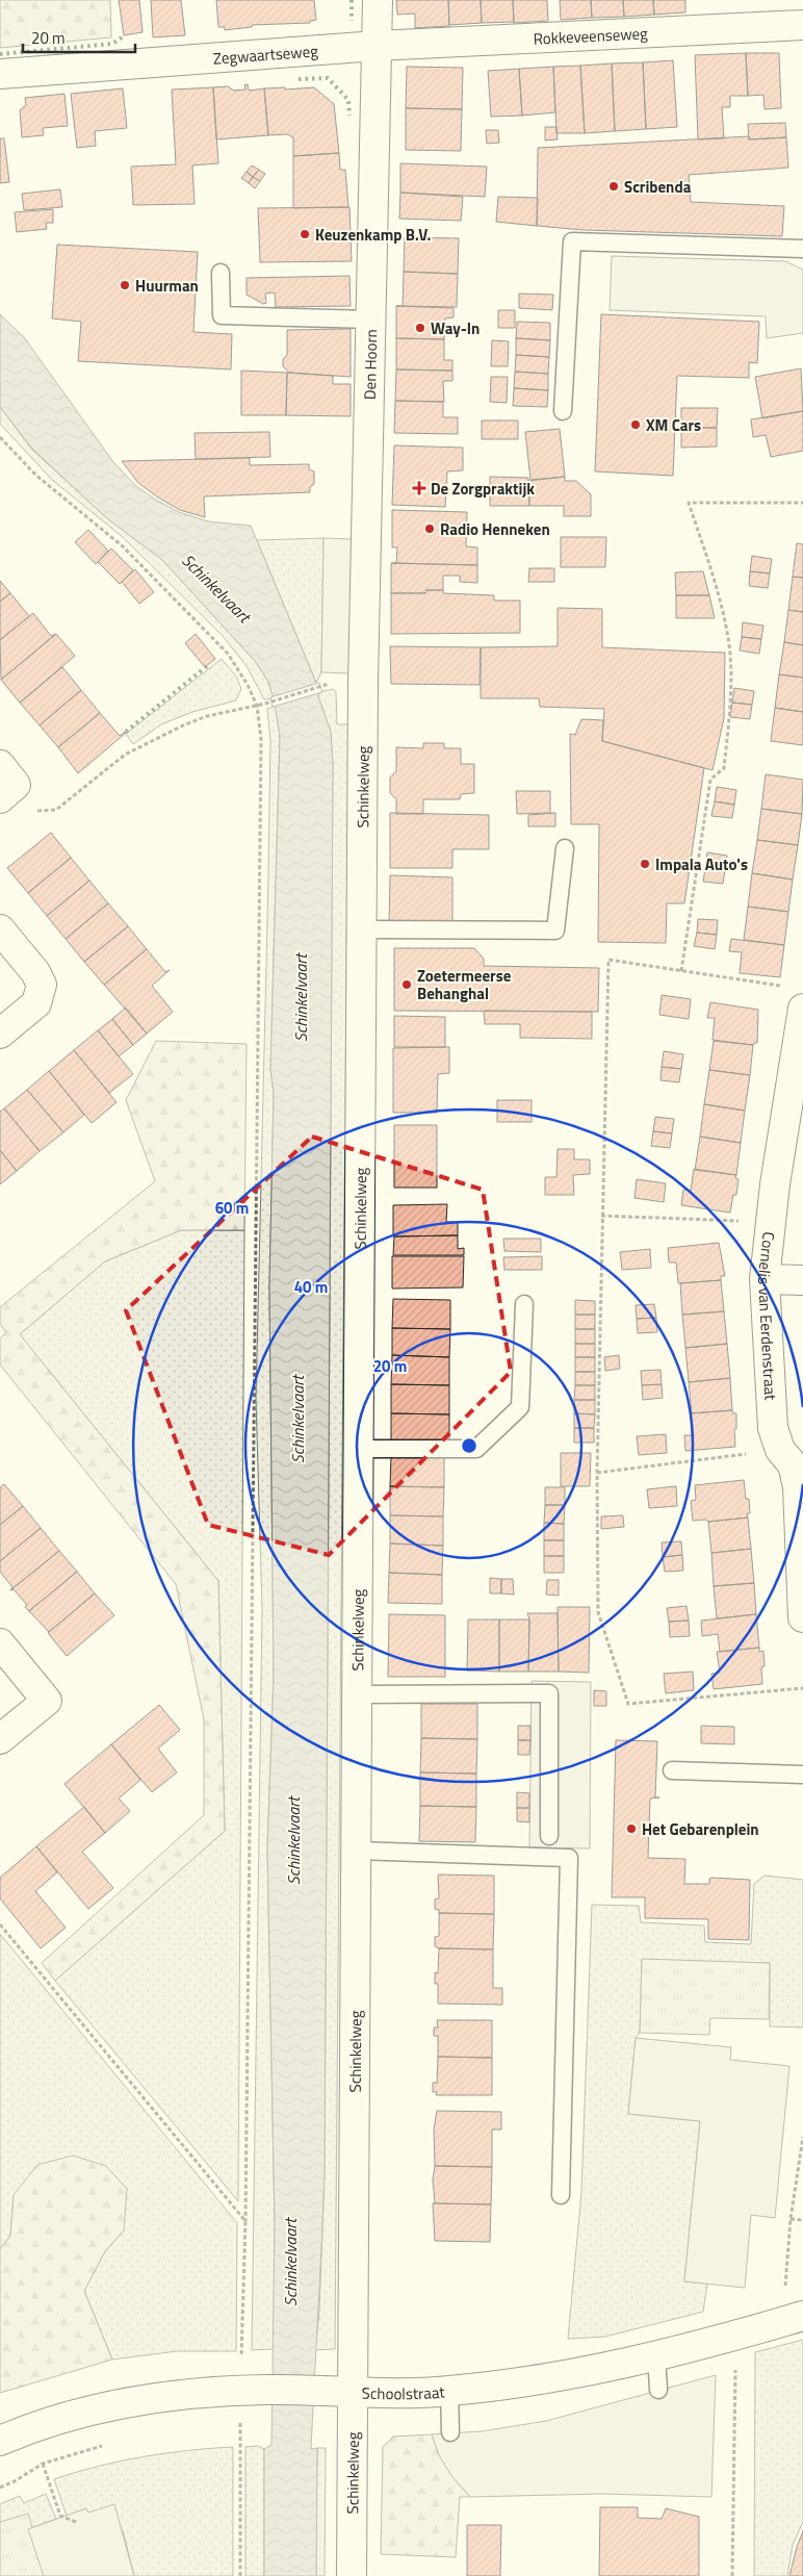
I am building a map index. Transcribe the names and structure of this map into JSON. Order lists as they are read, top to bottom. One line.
{"streets":{"street":["Rokkeveenseweg","Zegwaartseweg","Den Hoorn","Schinkelweg","Cornelis van Eerdenstraat","Schoolstraat"]},"crossings":[["Rokkeveenseweg","Zegwaartseweg"],["Rokkeveenseweg","Den Hoorn"],["Zegwaartseweg","Den Hoorn"],["Den Hoorn","Schinkelweg"],["Schinkelweg","Schoolstraat"]],"water":["Schinkelvaart"],"places":{"other":["Scribenda","Keuzenkamp B.V.","Huurman","Way-In","XM Cars","Radio Henneken","Impala Auto's","Zoetermeerse Behanghal","Het Gebarenplein"],"health":["De Zorgpraktijk"]},"scale_bar":"20 m","rings":["60 m","40 m","20 m"]}
